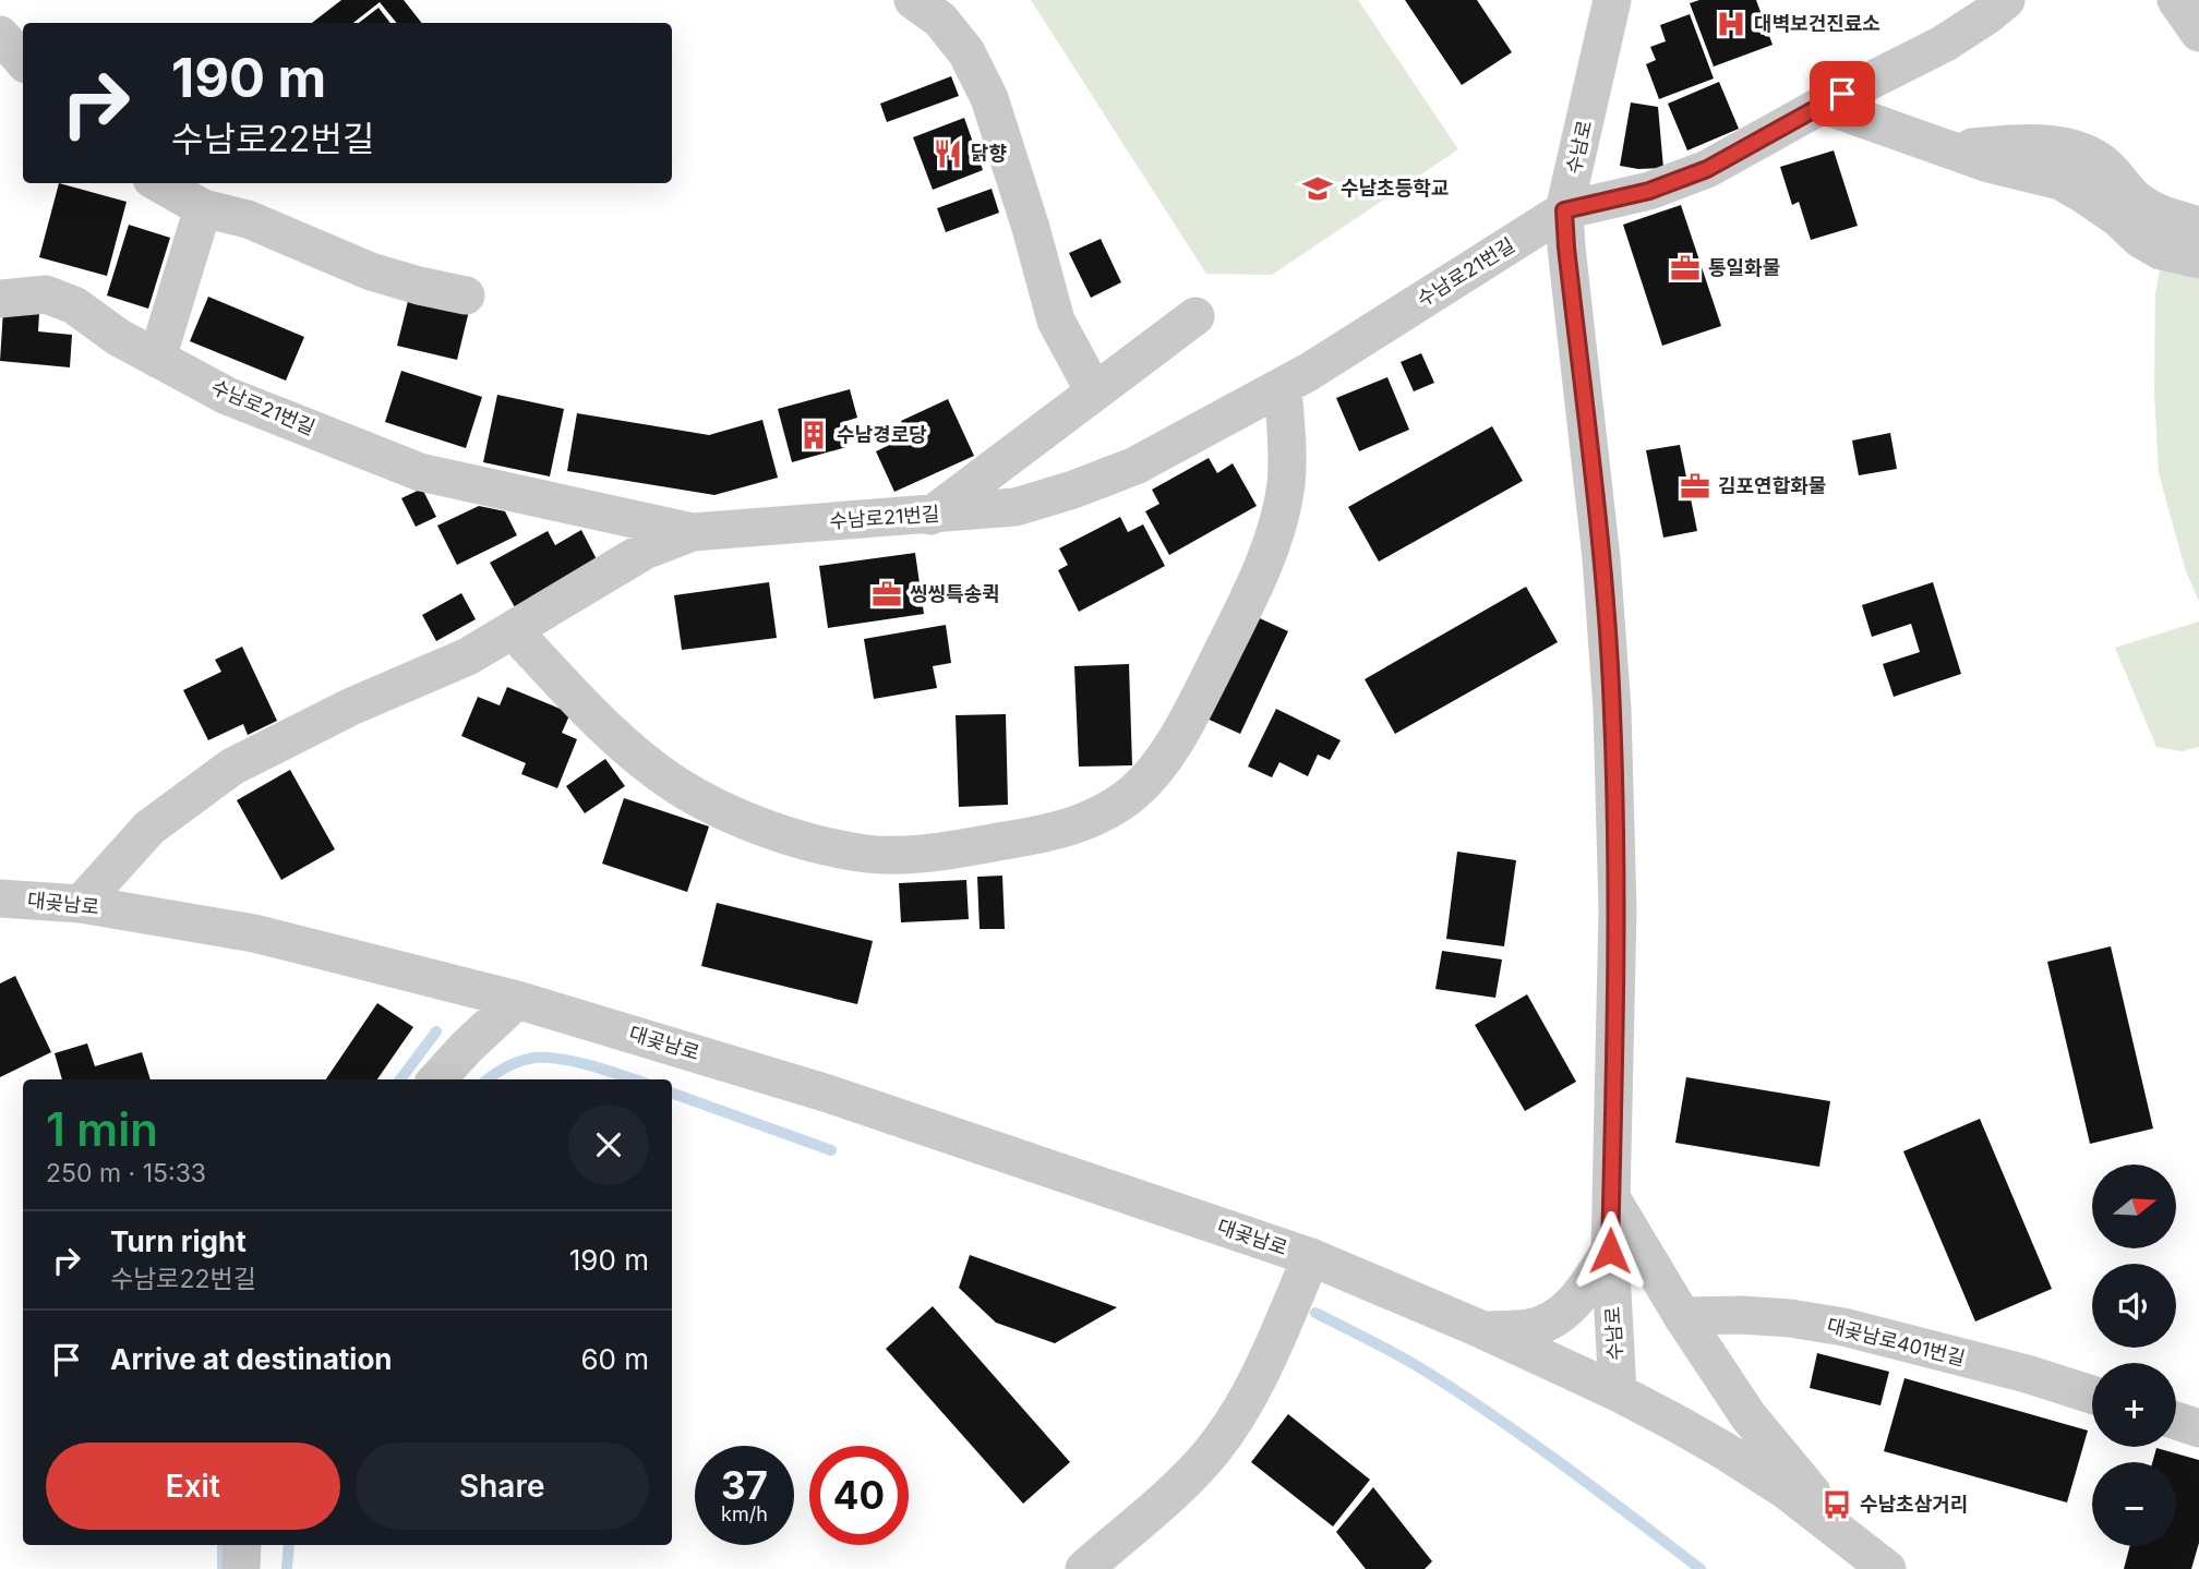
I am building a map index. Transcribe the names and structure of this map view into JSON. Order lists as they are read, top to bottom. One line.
{"streets":{"street":["수남로","수남로21번길","대곶남로","대곶남로401번길"]},"crossings":[["수남로","수남로21번길"],["수남로","대곶남로"]],"places":{"hospital":["대벽보건진료소"],"restaurant":["닭향"],"school or university":["수남초등학교"],"office":["통일화물","김포연합화물","씽씽특송퀵"],"building":["수남경로당"],"bus stop":["수남초삼거리"]},"north":"right","page":{"turn":["190 m","수남로22번길"],"heading":["1 min","250 m · 15:33"],"map_buttons":["+","−"],"list":[{"name":"Turn right","note":"수남로22번길","value":"190 m"},{"name":"Arrive at destination","value":"60 m"}],"buttons":["Exit","Share"],"speed":"37 km/h","limit":"40"}}
